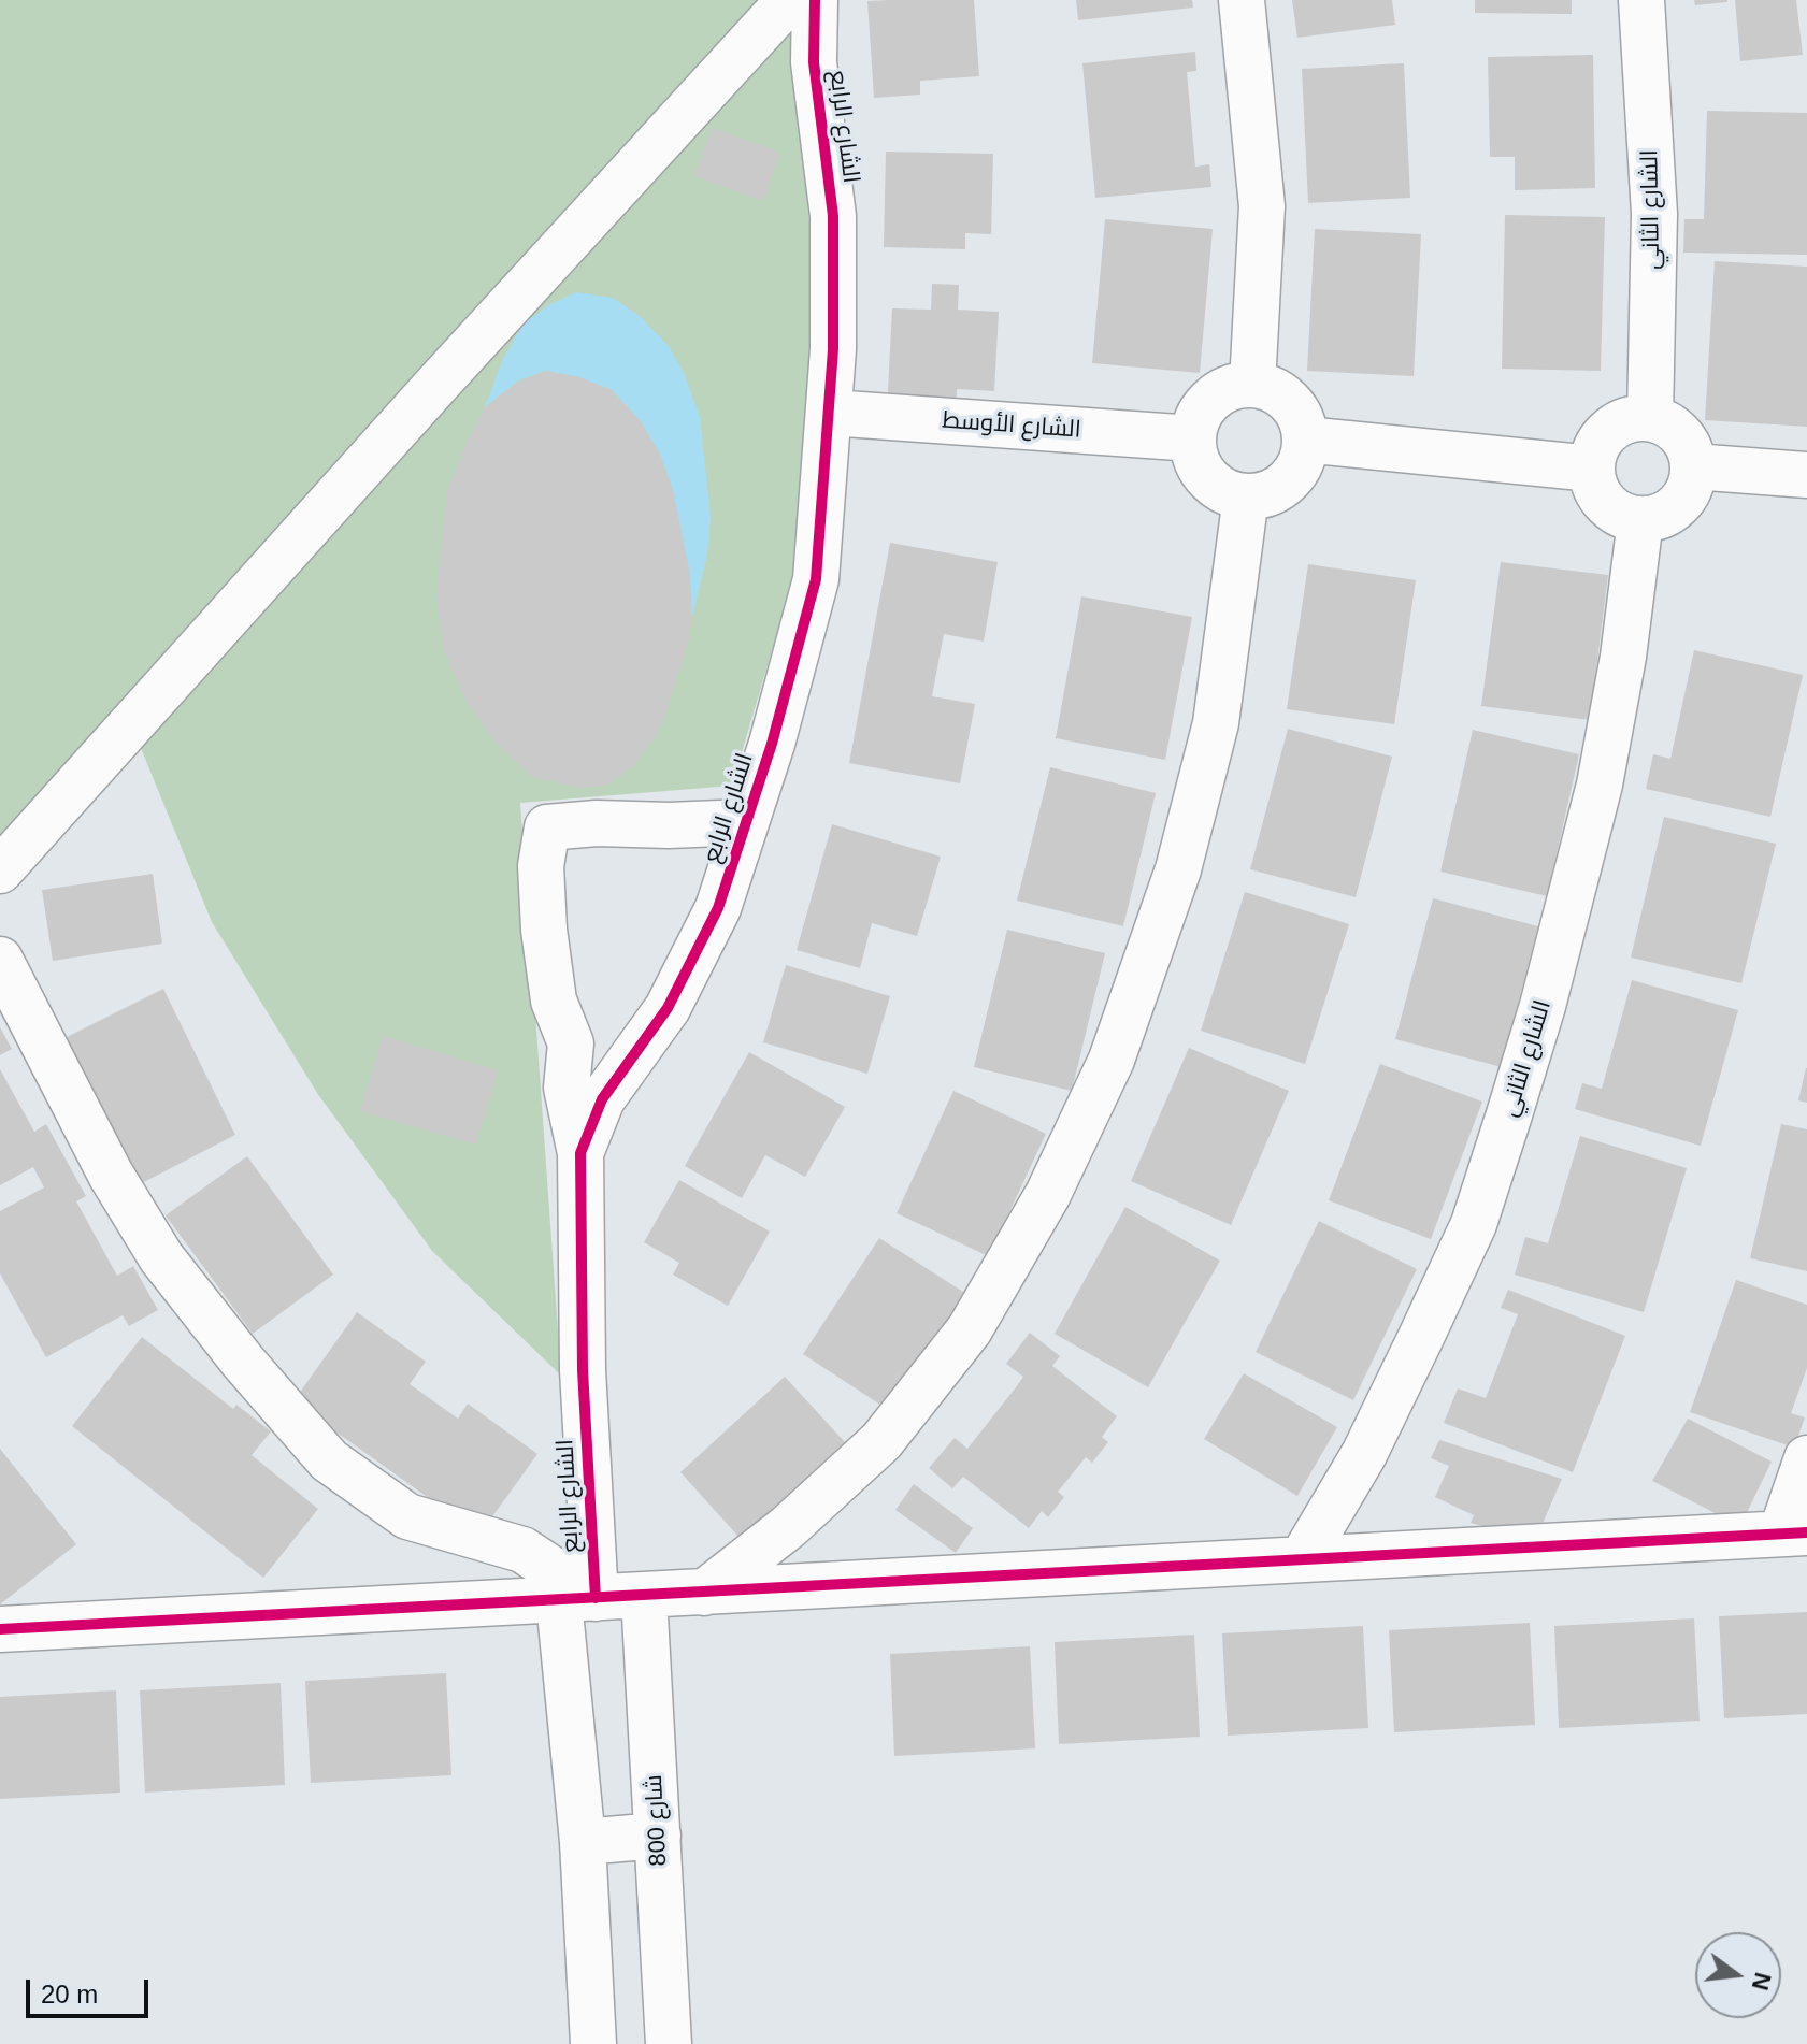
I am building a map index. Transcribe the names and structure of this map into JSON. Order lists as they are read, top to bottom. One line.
{"streets":{"street":["الشارع الرابع","الشارع الثاني","الشارع الأوسط","شارع 800"]},"crossings":[["الشارع الرابع","الشارع الأوسط"]],"scale_bar":"20 m","north":"right"}
